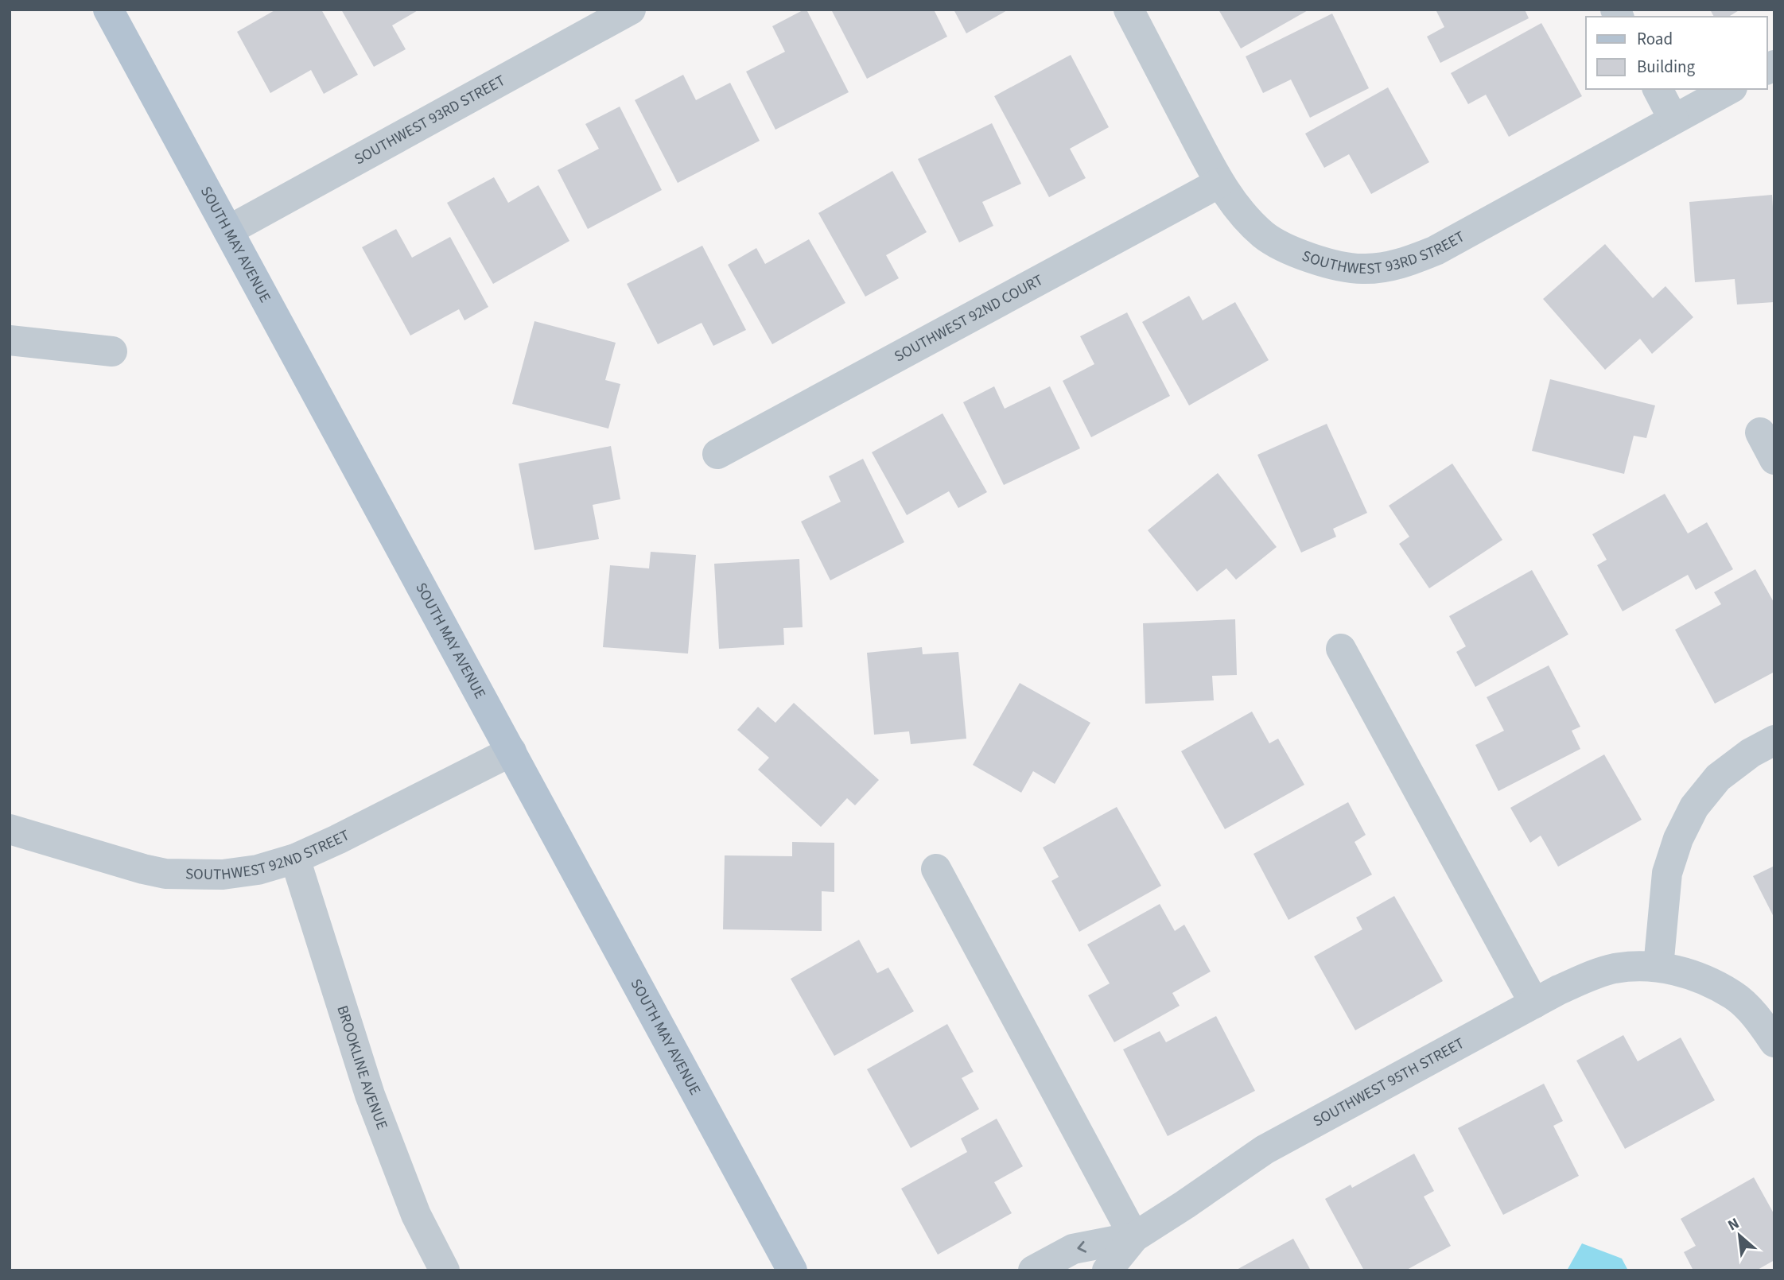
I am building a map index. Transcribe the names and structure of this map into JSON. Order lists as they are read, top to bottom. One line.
{"streets":{"main road":["SOUTH MAY AVENUE"],"street":["SOUTHWEST 93RD STREET","SOUTHWEST 92ND COURT","SOUTHWEST 92ND STREET","BROOKLINE AVENUE","SOUTHWEST 95TH STREET"]},"crossings":[["SOUTHWEST 93RD STREET","SOUTH MAY AVENUE"],["SOUTHWEST 93RD STREET","SOUTHWEST 92ND COURT"],["SOUTH MAY AVENUE","SOUTHWEST 92ND STREET"],["SOUTHWEST 92ND STREET","BROOKLINE AVENUE"]],"legend":["Road","Building"],"north":"top left"}
